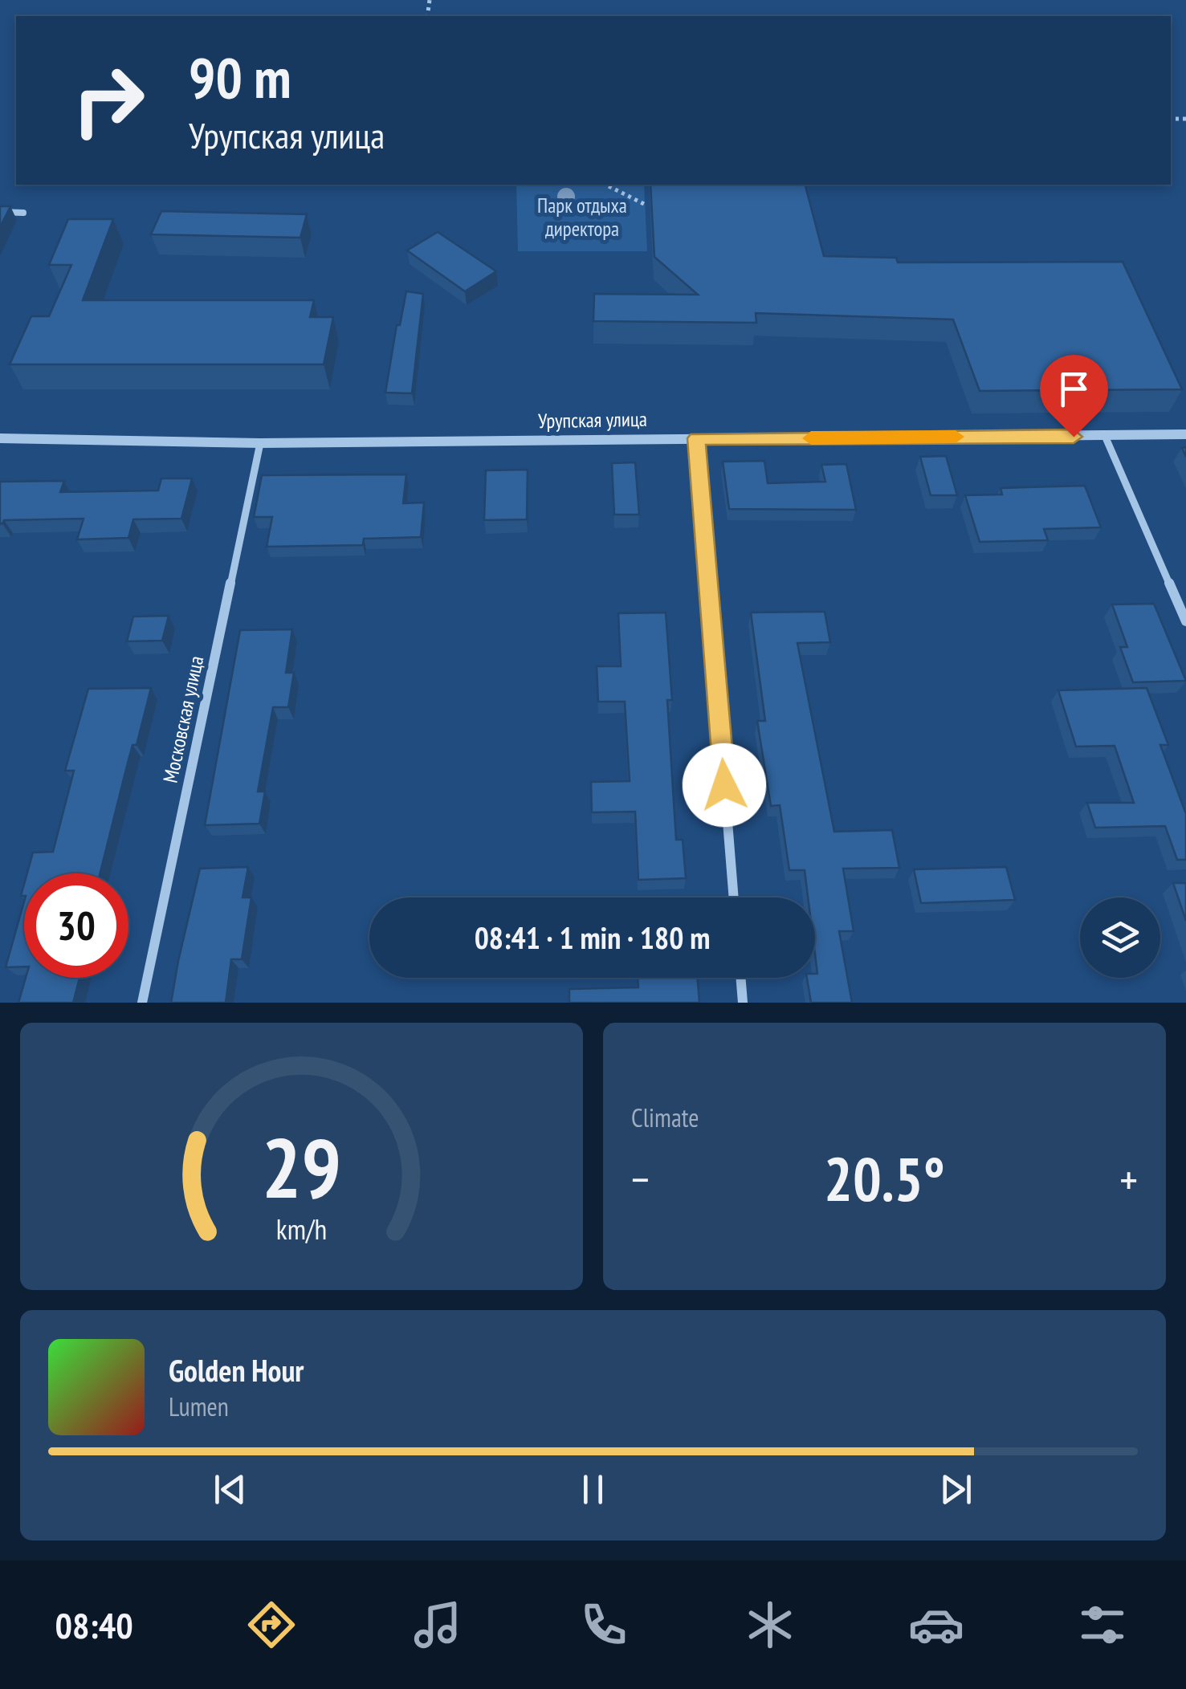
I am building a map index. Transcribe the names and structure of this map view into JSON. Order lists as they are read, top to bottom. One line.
{"streets":{"street":["Урупская улица","Московская улица"]},"crossings":[["Урупская улица","Московская улица"]],"parks":["Парк отдыха директора"],"page":{"turn":["90 m","Урупская улица"],"limit":"30","trip":"08:41 · 1 min · 180 m","tile":"Climate","heat":["−","20.5°","+"],"song":["Golden Hour","Lumen"],"tabs":"08:40","gauge":["29","km/h"]}}
